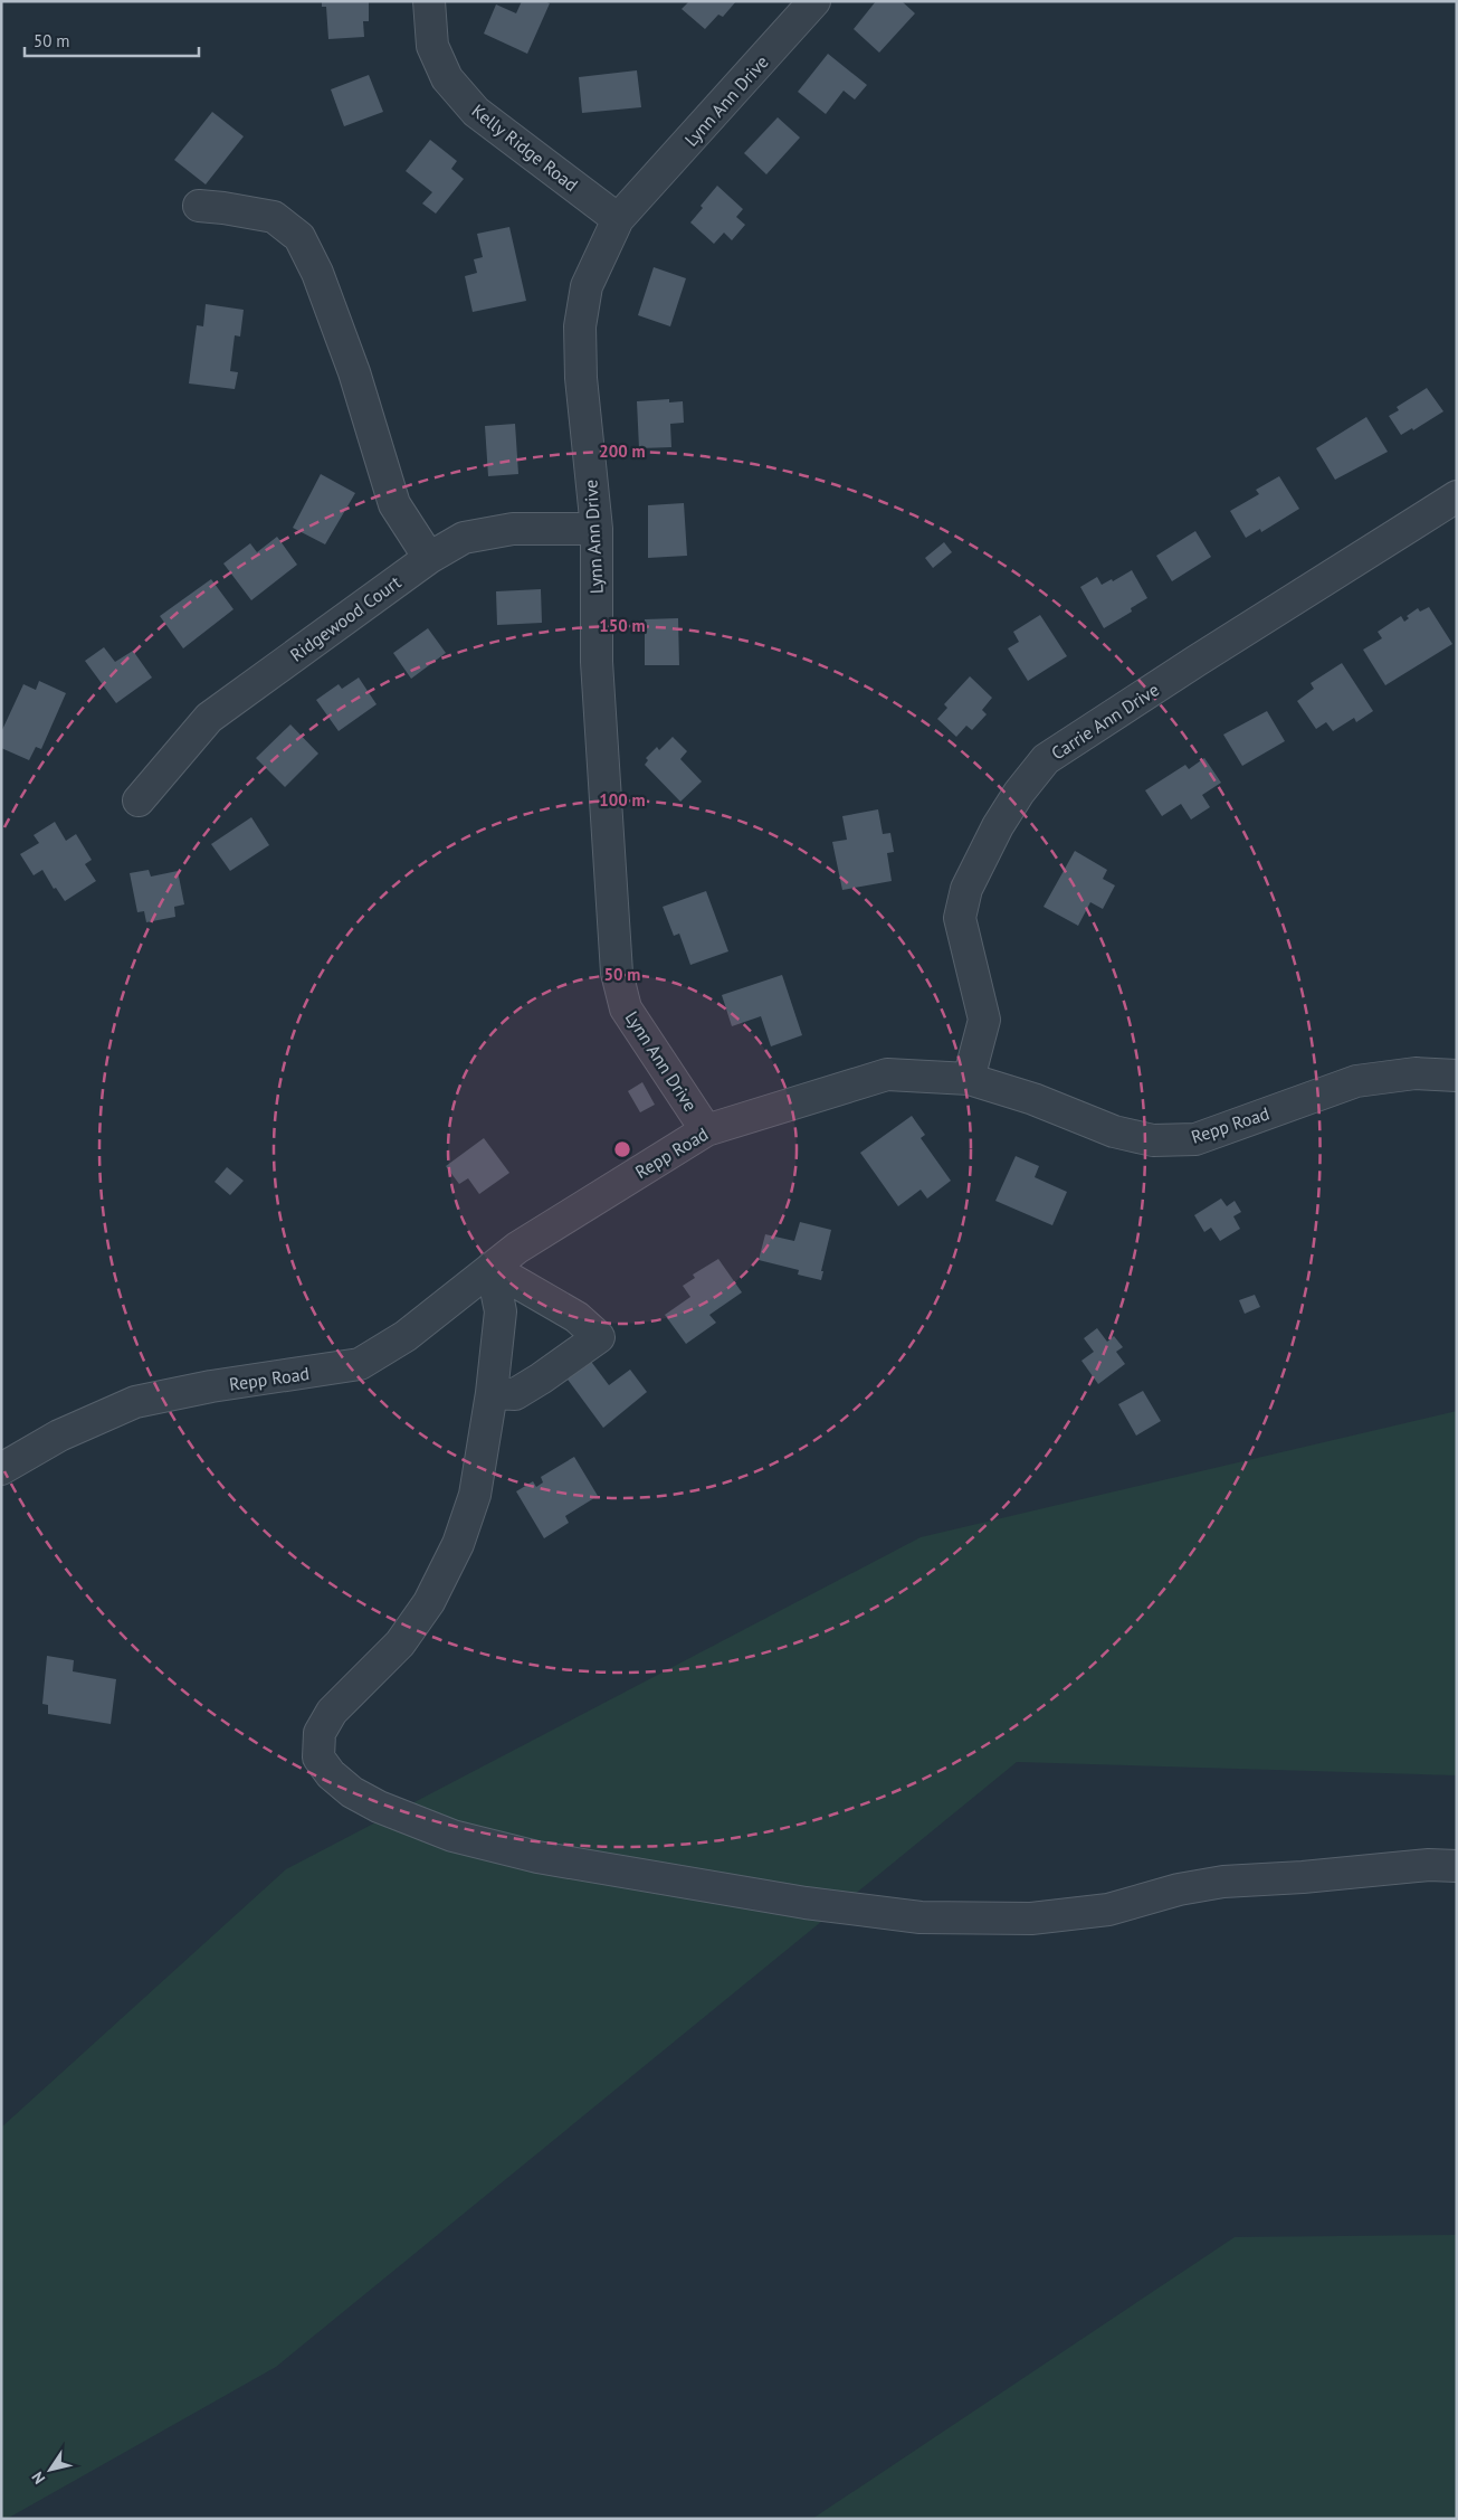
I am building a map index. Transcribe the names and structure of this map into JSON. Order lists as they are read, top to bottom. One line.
{"streets":{"street":["Lynn Ann Drive","Kelly Ridge Road","Ridgewood Court","Carrie Ann Drive","Repp Road"]},"crossings":[["Lynn Ann Drive","Kelly Ridge Road"],["Lynn Ann Drive","Ridgewood Court"],["Lynn Ann Drive","Repp Road"],["Carrie Ann Drive","Repp Road"]],"scale_bar":"50 m","north":"bottom left","rings":["200 m","150 m","100 m","50 m"]}
